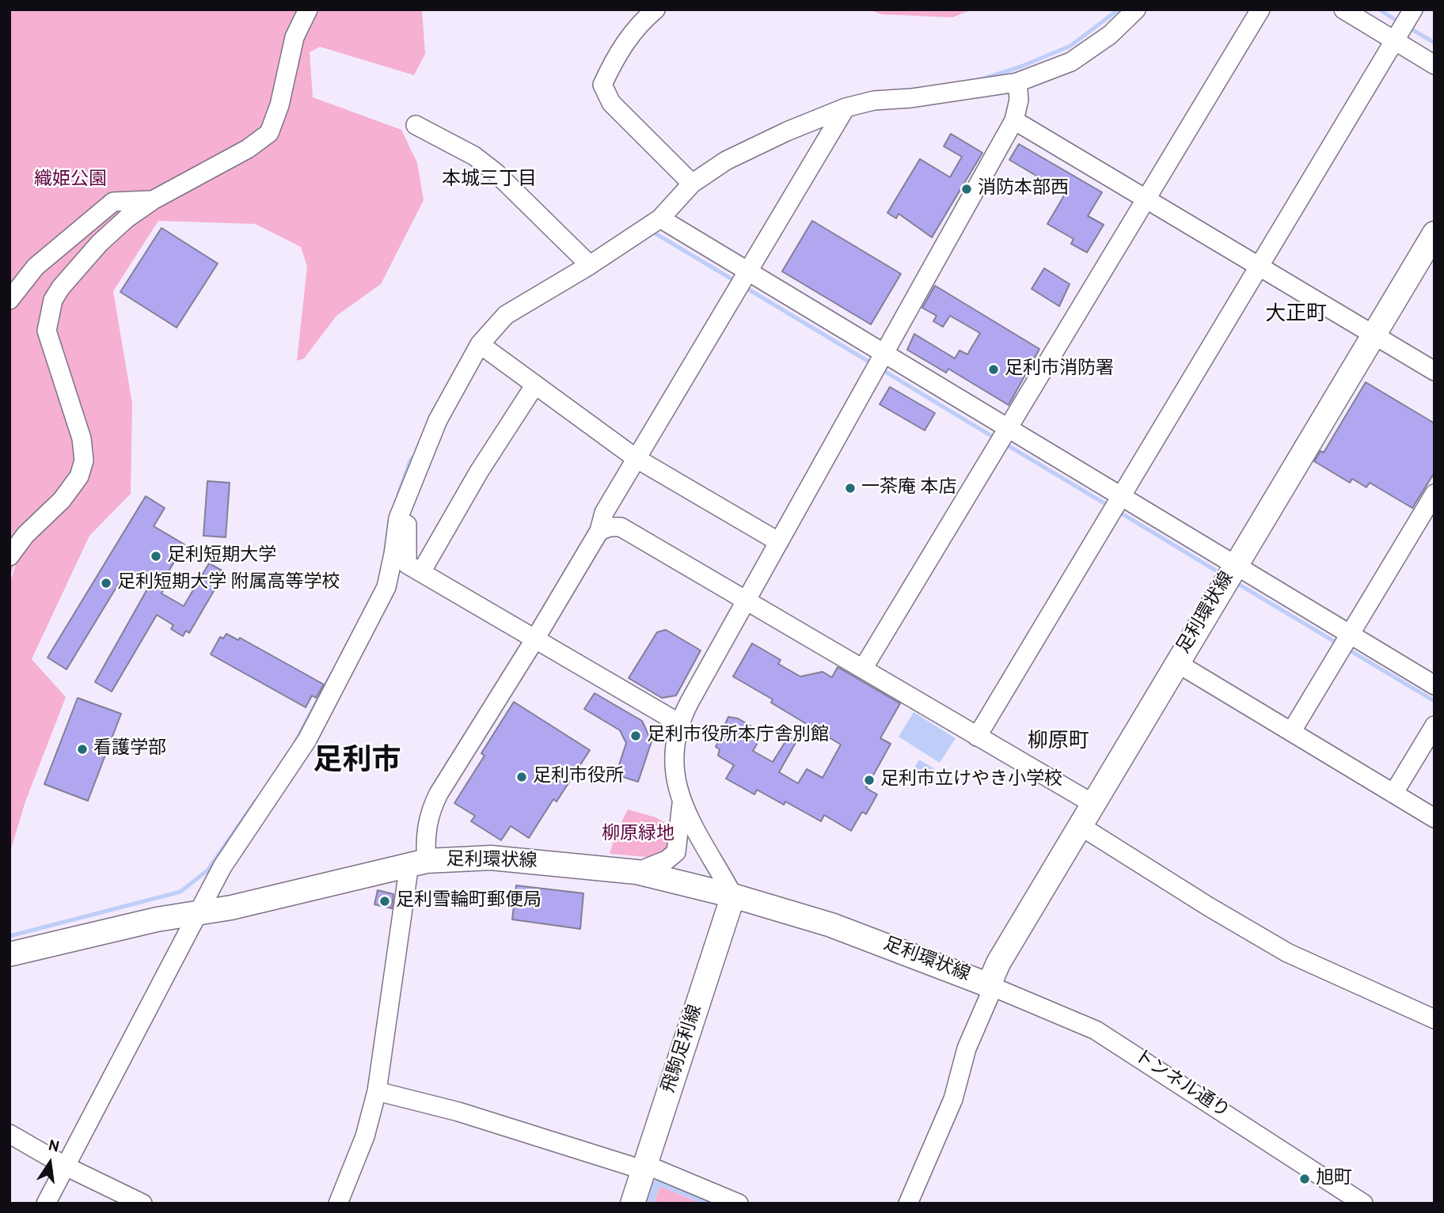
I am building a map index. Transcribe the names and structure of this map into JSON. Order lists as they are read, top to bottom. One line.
{"streets":{"main road":["足利環状線","飛駒足利線"],"street":["トンネル通り"]},"crossings":[["足利環状線","飛駒足利線"],["足利環状線","トンネル通り"]],"districts":["本城三丁目","大正町","柳原町","足利市"],"parks":["織姫公園","柳原緑地"],"places":["消防本部西","足利市消防署","一茶庵 本店","足利短期大学","足利短期大学 附属高等学校","足利市役所本庁舎別館","看護学部","足利市役所","足利市立けやき小学校","足利雪輪町郵便局","旭町"],"north":"top"}
